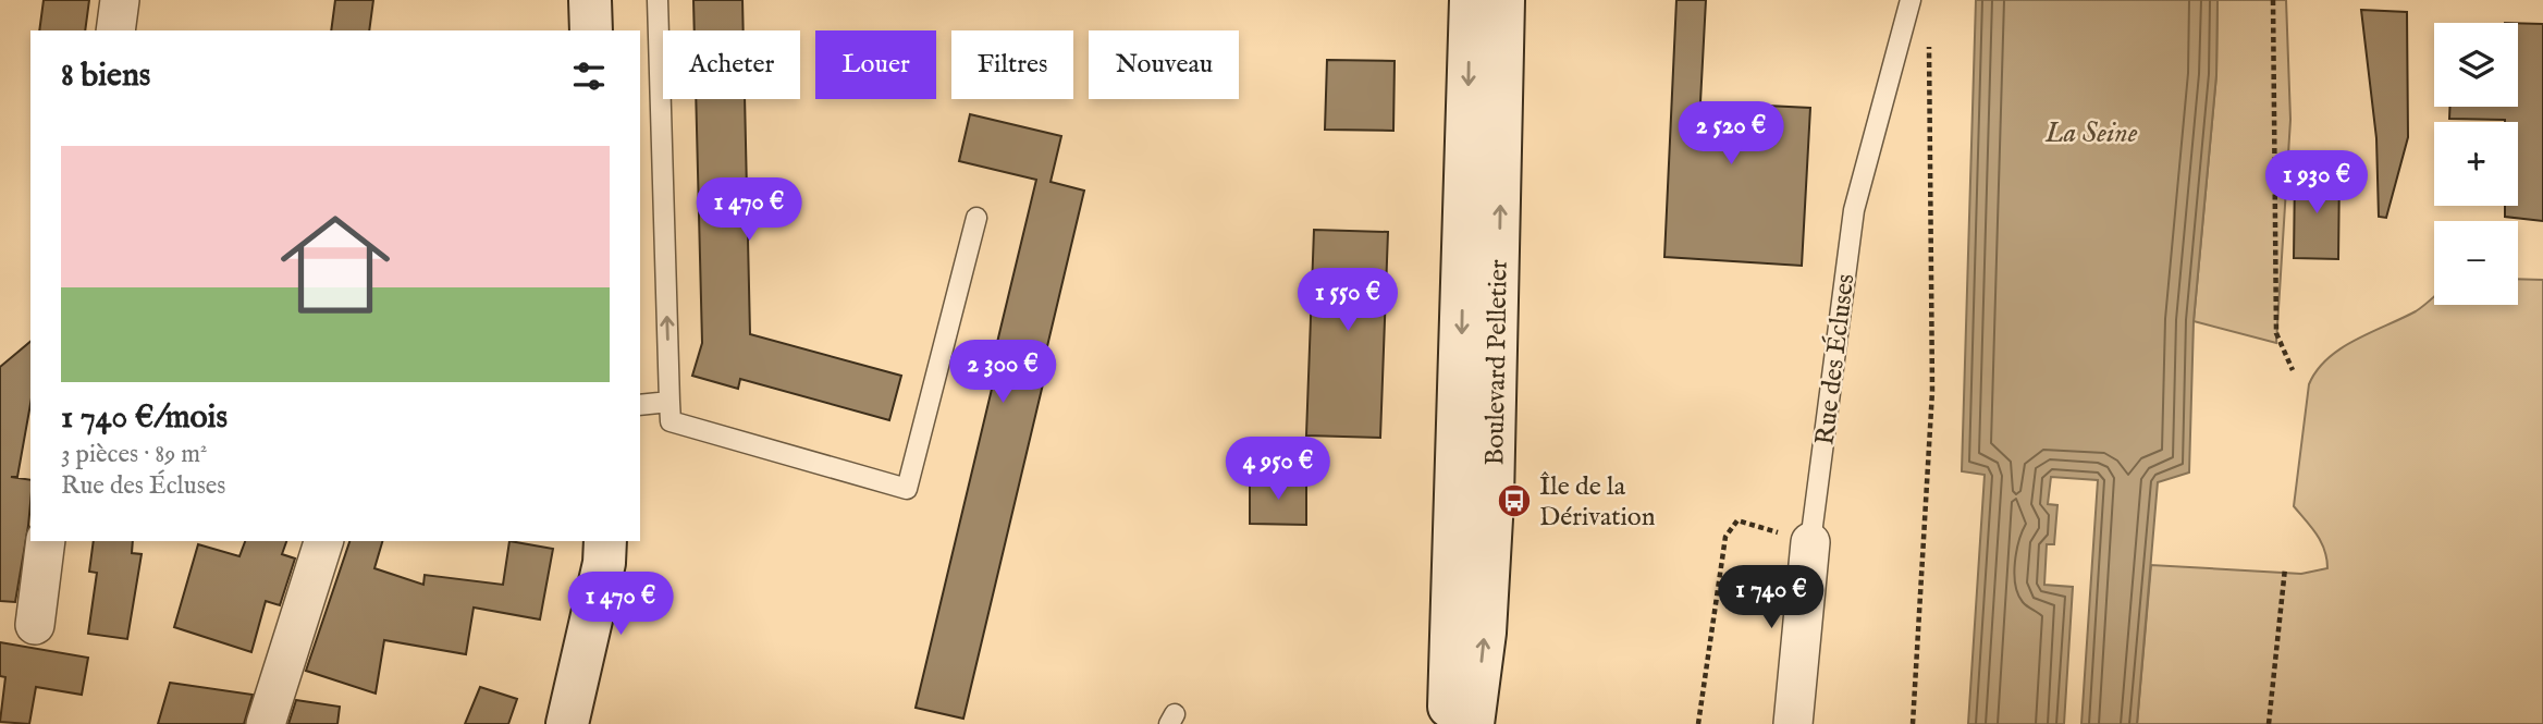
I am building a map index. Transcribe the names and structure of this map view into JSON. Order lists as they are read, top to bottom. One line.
{"streets":{"main road":["Boulevard Pelletier"],"street":["Rue des Écluses"]},"water":["La Seine"],"places":{"bus stop":["Île de la Dérivation"]},"page":{"map_buttons":["+","−"],"chip":["Acheter","Louer","Filtres","Nouveau"],"heading":"8 biens","price":["2 520 €","1 930 €","1 470 €","1 550 €","2 300 €","4 950 €","1 740 €","1 470 €"],"list":[{"name":"1 740 €/mois","note":"3 pièces · 89 m² · Rue des Écluses"}]}}
